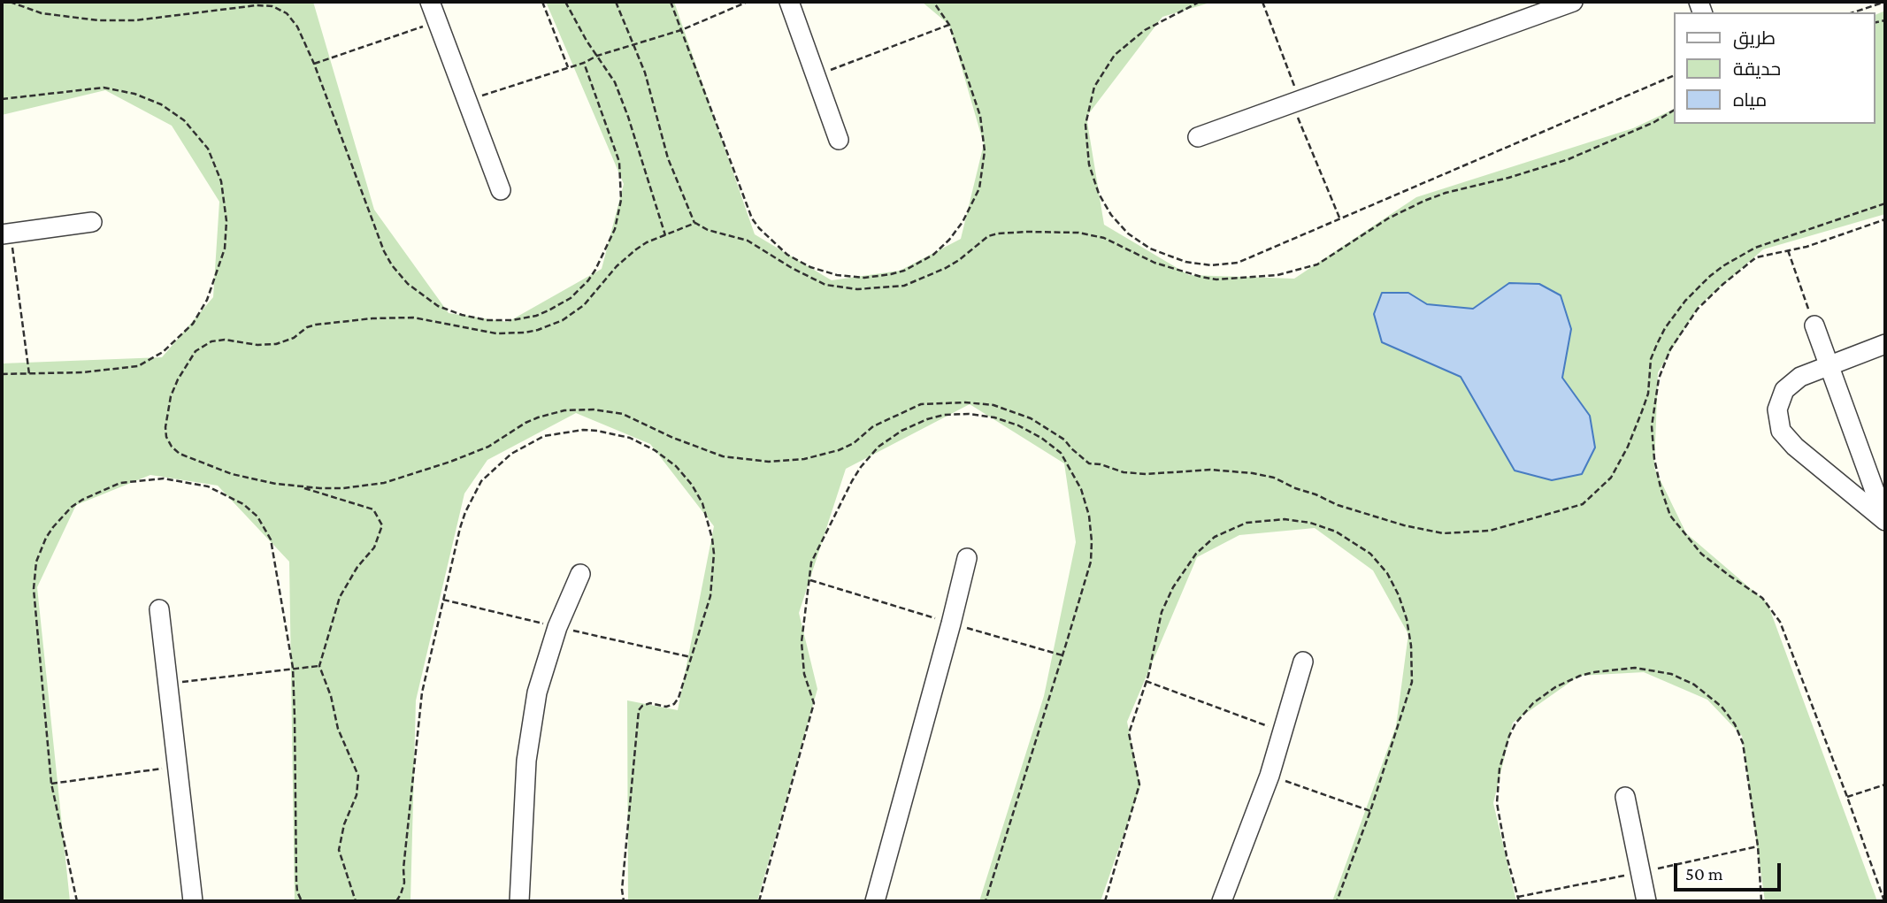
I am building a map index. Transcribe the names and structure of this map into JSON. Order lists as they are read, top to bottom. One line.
{"legend":["طريق","حديقة","مياه"],"scale_bar":"50 m"}
